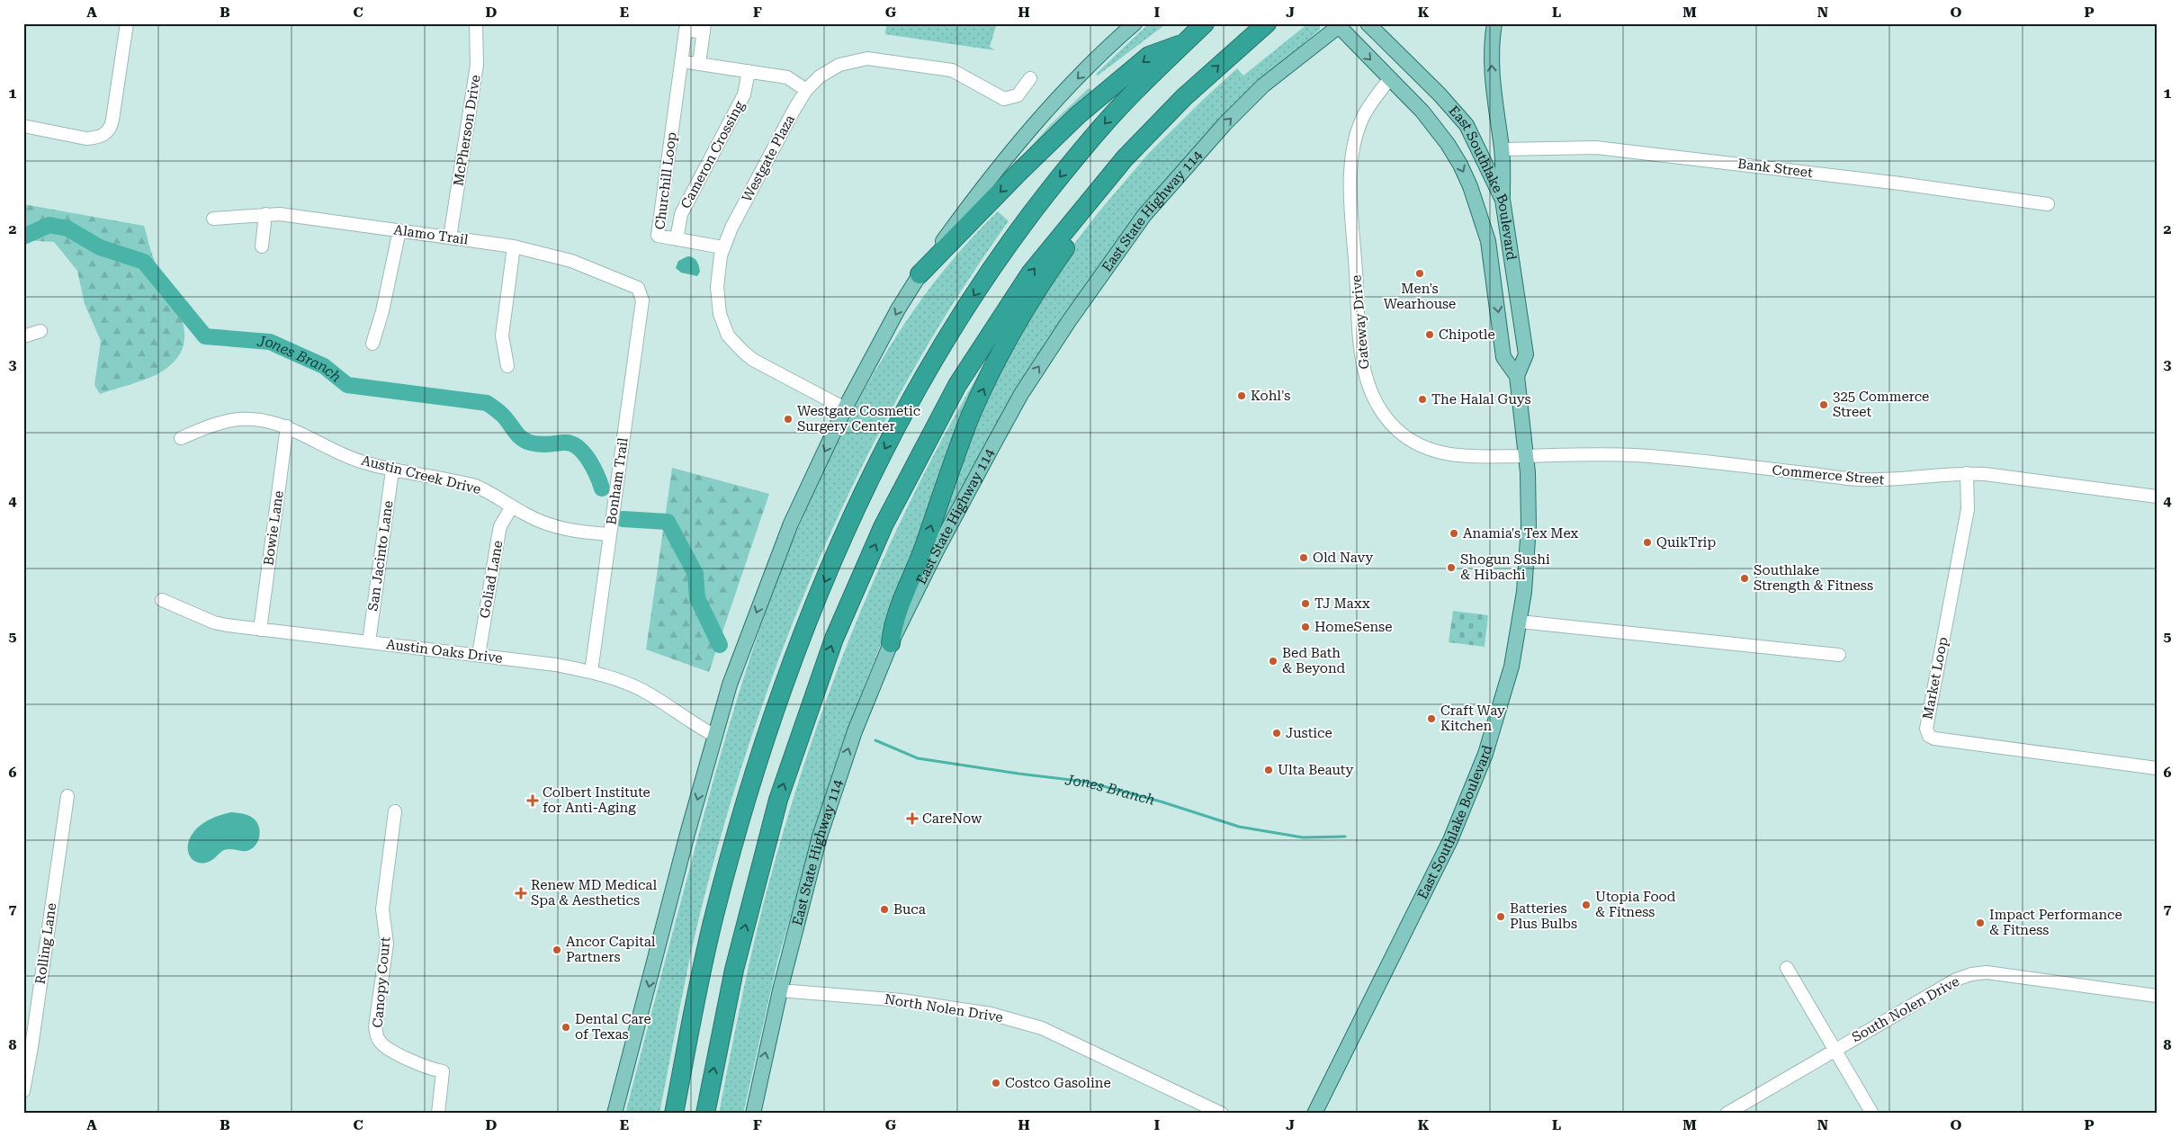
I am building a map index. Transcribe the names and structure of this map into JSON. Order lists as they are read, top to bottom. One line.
{"streets":{"main road":["East Southlake Boulevard","East State Highway 114"],"street":["McPherson Drive","Cameron Crossing","Westgate Plaza","Bank Street","Churchill Loop","Alamo Trail","Gateway Drive","Austin Creek Drive","Commerce Street","Bonham Trail","Bowie Lane","San Jacinto Lane","Goliad Lane","Austin Oaks Drive","Market Loop","Rolling Lane","Canopy Court","North Nolen Drive","South Nolen Drive"]},"crossings":[["McPherson Drive","Alamo Trail"],["Cameron Crossing","Churchill Loop"],["Westgate Plaza","Churchill Loop"],["East Southlake Boulevard","East State Highway 114"],["East Southlake Boulevard","Gateway Drive"],["East Southlake Boulevard","Commerce Street"],["East State Highway 114","North Nolen Drive"],["Alamo Trail","Bonham Trail"],["Gateway Drive","Commerce Street"],["Austin Creek Drive","Bonham Trail"],["Austin Creek Drive","Bowie Lane"],["Austin Creek Drive","San Jacinto Lane"],["Austin Creek Drive","Goliad Lane"],["Commerce Street","Market Loop"],["Bonham Trail","Austin Oaks Drive"],["Bowie Lane","Austin Oaks Drive"],["San Jacinto Lane","Austin Oaks Drive"],["Goliad Lane","Austin Oaks Drive"]],"one_way":["East State Highway 114"],"water":["Jones Branch"],"places":{"other":["Men's Wearhouse","Chipotle","Kohl's","The Halal Guys","325 Commerce Street","Westgate Cosmetic Surgery Center","Anamia's Tex Mex","QuikTrip","Old Navy","Shogun Sushi & Hibachi","Southlake Strength & Fitness","TJ Maxx","HomeSense","Bed Bath & Beyond","Craft Way Kitchen","Justice","Ulta Beauty","Utopia Food & Fitness","Buca","Batteries Plus Bulbs","Impact Performance & Fitness","Ancor Capital Partners","Dental Care of Texas","Costco Gasoline"],"health":["Colbert Institute for Anti-Aging","CareNow","Renew MD Medical Spa & Aesthetics"]},"grid":{"columns":["A","B","C","D","E","F","G","H","I","J","K","L","M","N","O","P"],"rows":["1","2","3","4","5","6","7","8"]}}
